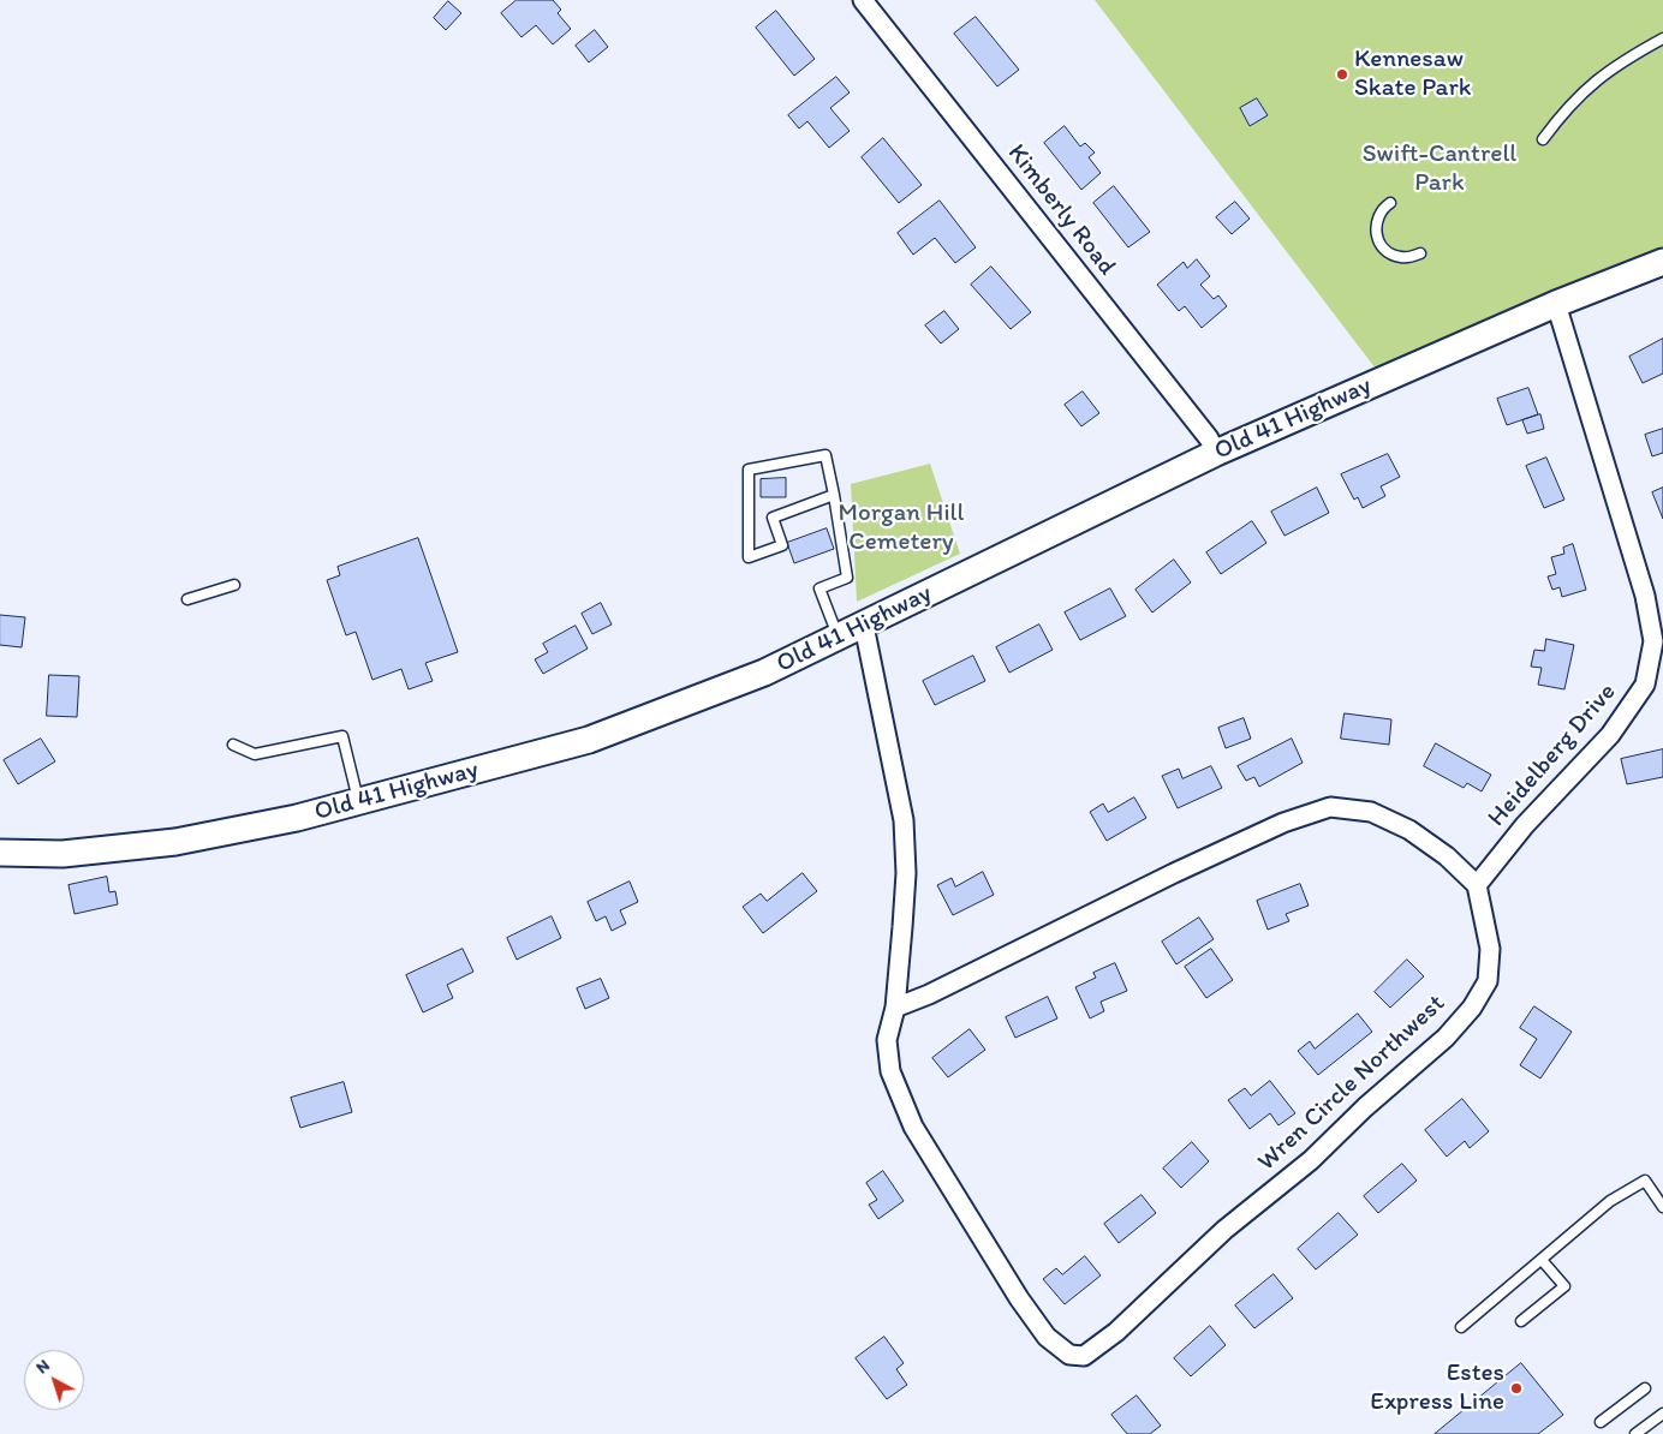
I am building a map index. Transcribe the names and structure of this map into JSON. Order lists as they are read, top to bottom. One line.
{"streets":{"main road":["Old 41 Highway"],"street":["Kimberly Road","Heidelberg Drive","Wren Circle Northwest"]},"crossings":[["Kimberly Road","Old 41 Highway"],["Old 41 Highway","Heidelberg Drive"],["Heidelberg Drive","Wren Circle Northwest"]],"parks":["Swift-Cantrell Park","Morgan Hill Cemetery"],"places":["Kennesaw Skate Park","Estes Express Line"],"north":"top left"}
